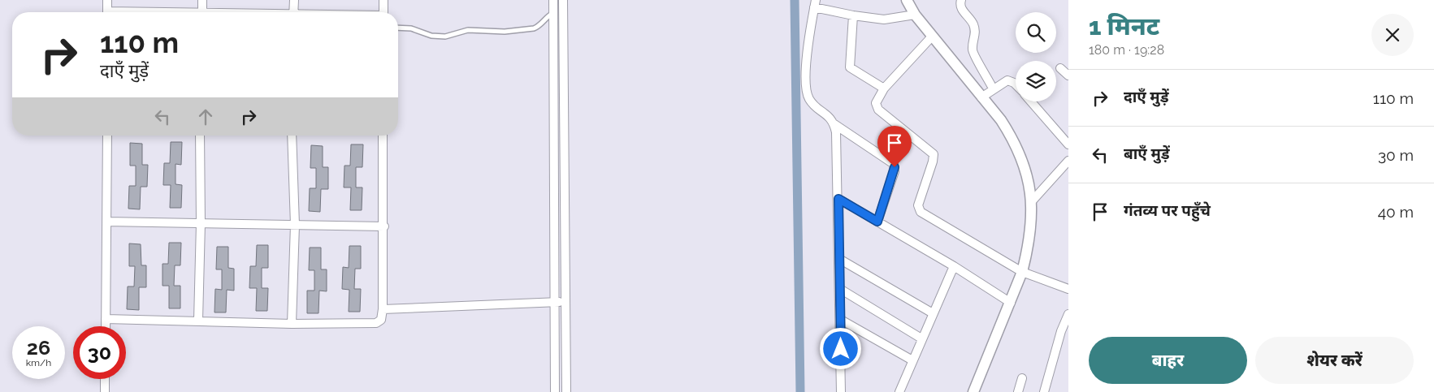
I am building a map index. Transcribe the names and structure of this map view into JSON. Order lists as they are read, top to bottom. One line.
{"page":{"heading":["1 मिनट","180 m · 19:28"],"turn":["110 m","दाएँ मुड़ें"],"list":[{"name":"दाएँ मुड़ें","value":"110 m"},{"name":"बाएँ मुड़ें","value":"30 m"},{"name":"गंतव्य पर पहुँचे","value":"40 m"}],"speed":"26 km/h","limit":"30","buttons":["बाहर","शेयर करें"]}}
